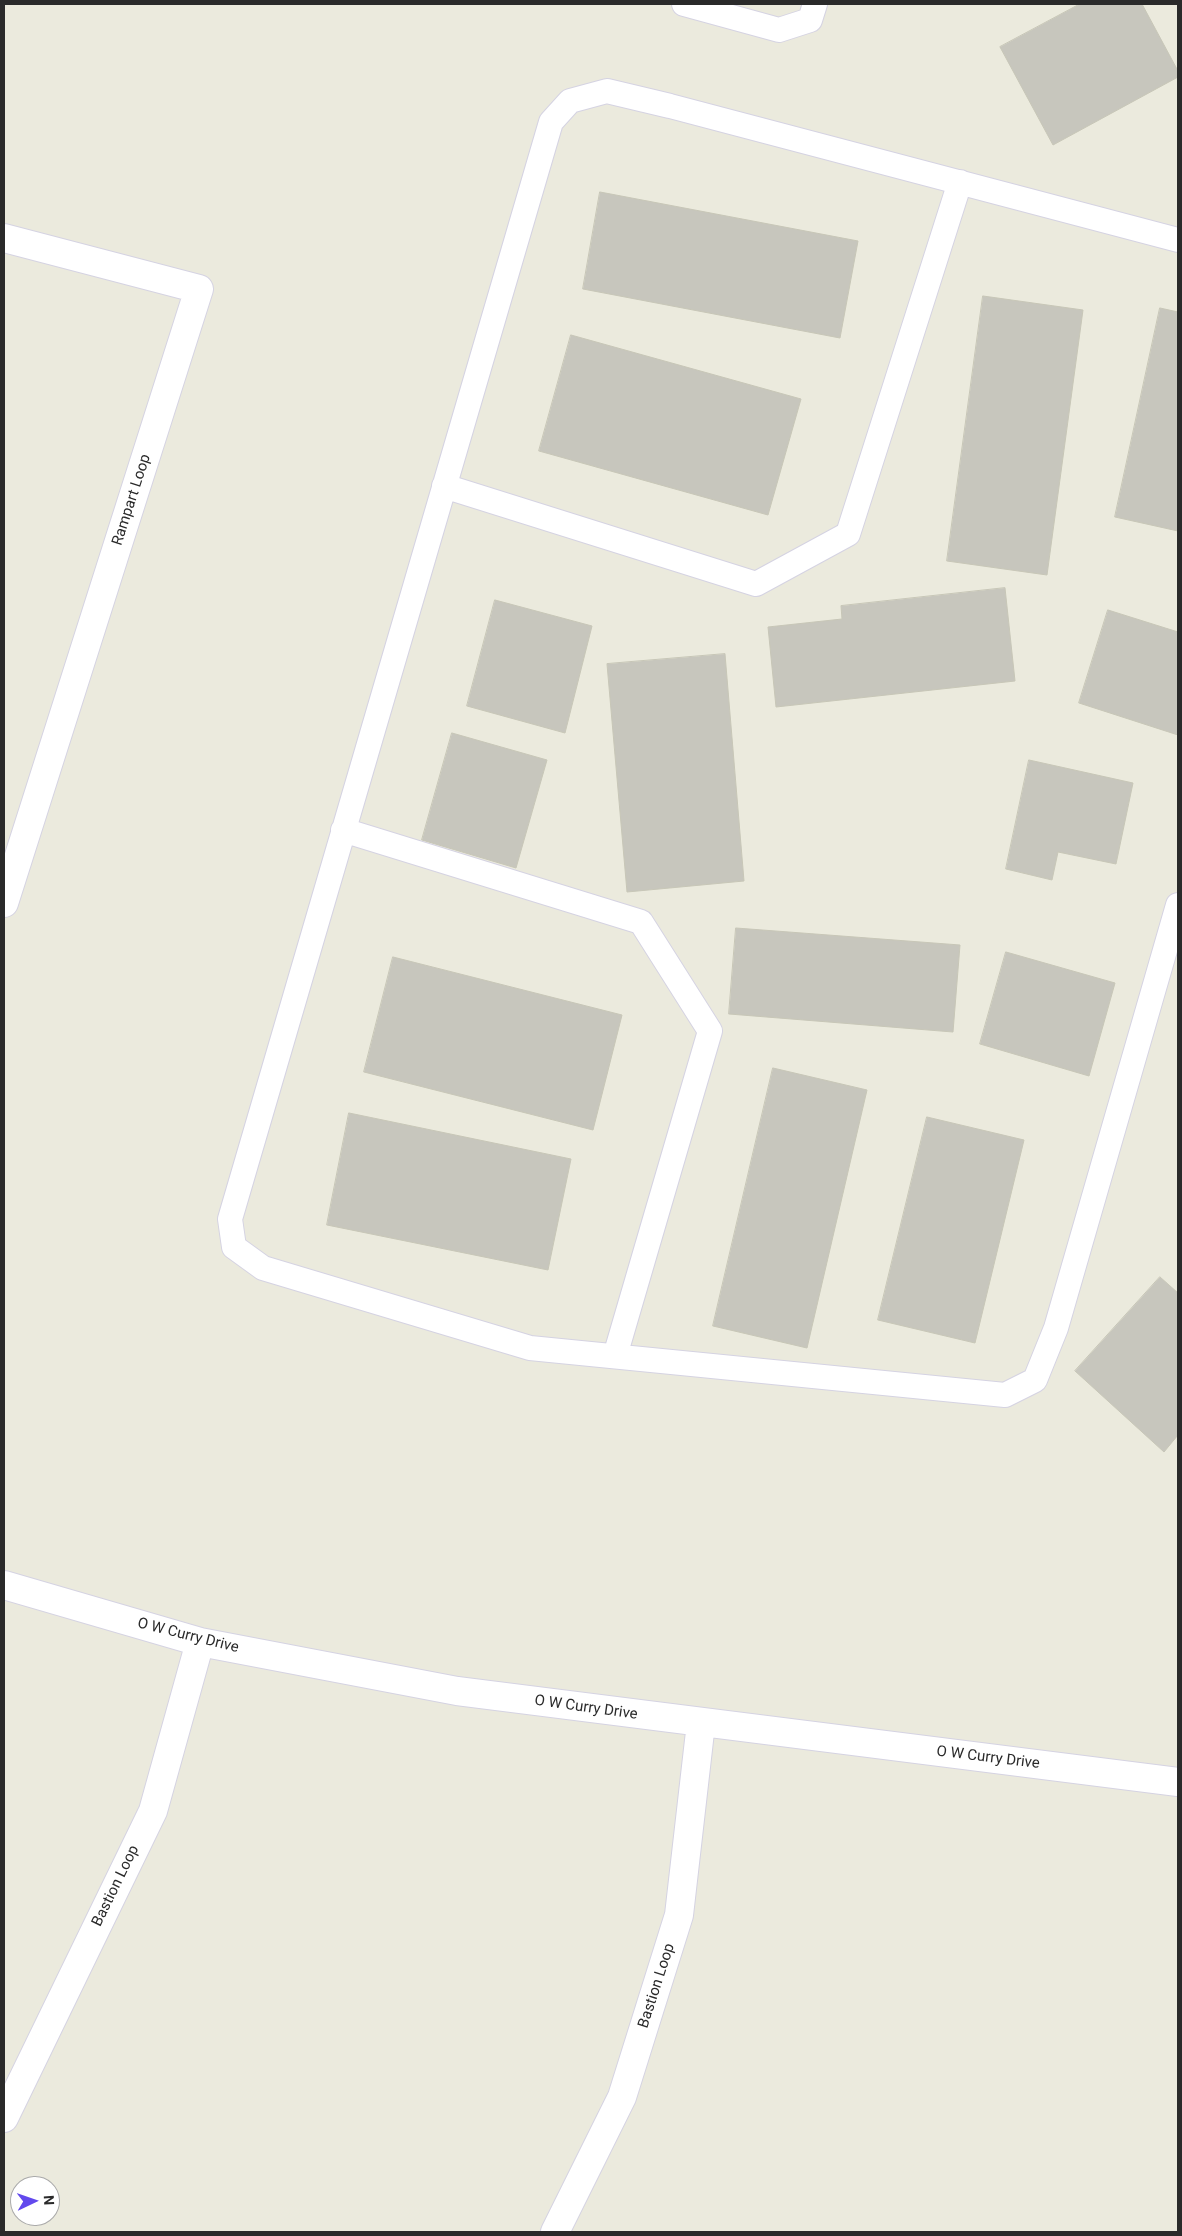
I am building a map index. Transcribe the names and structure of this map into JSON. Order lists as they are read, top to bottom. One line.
{"streets":{"street":["Rampart Loop","O W Curry Drive","Bastion Loop"]},"crossings":[["O W Curry Drive","Bastion Loop"]],"north":"right"}
